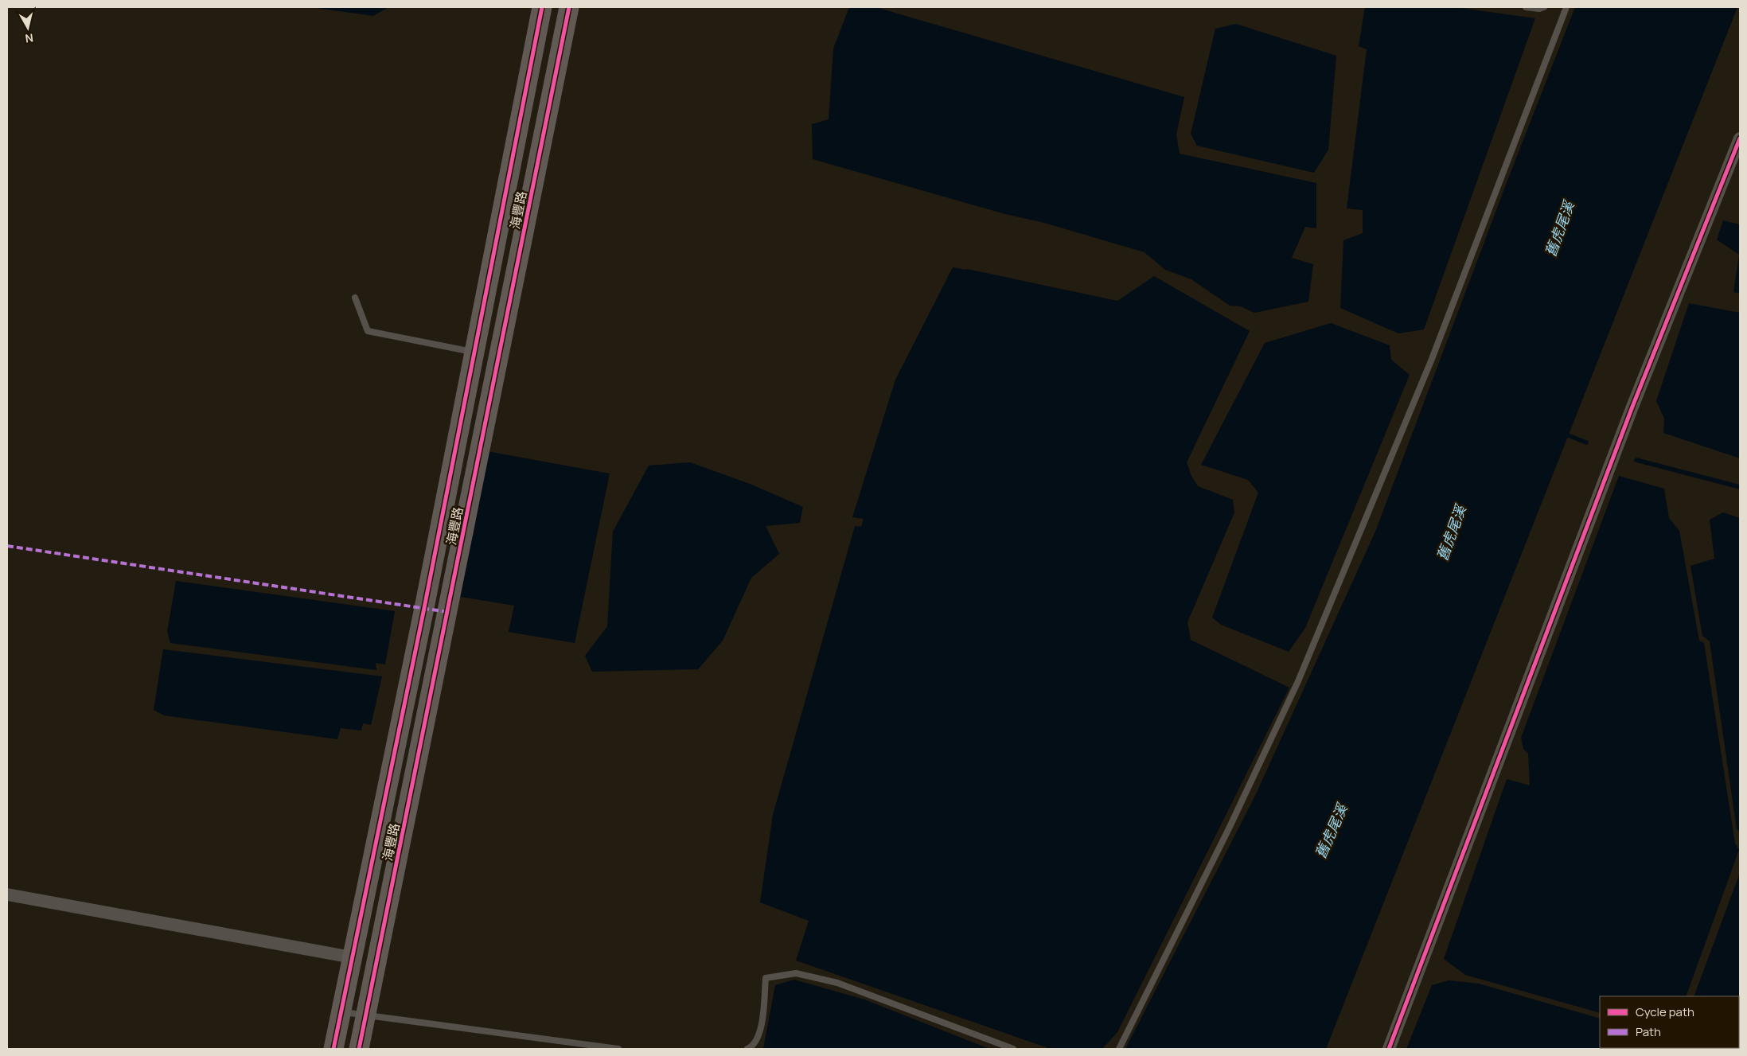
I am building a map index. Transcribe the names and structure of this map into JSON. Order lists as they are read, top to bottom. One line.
{"streets":{"main road":["海豐路"]},"water":["舊虎尾溪"],"legend":["Cycle path","Path"],"north":"bottom"}
